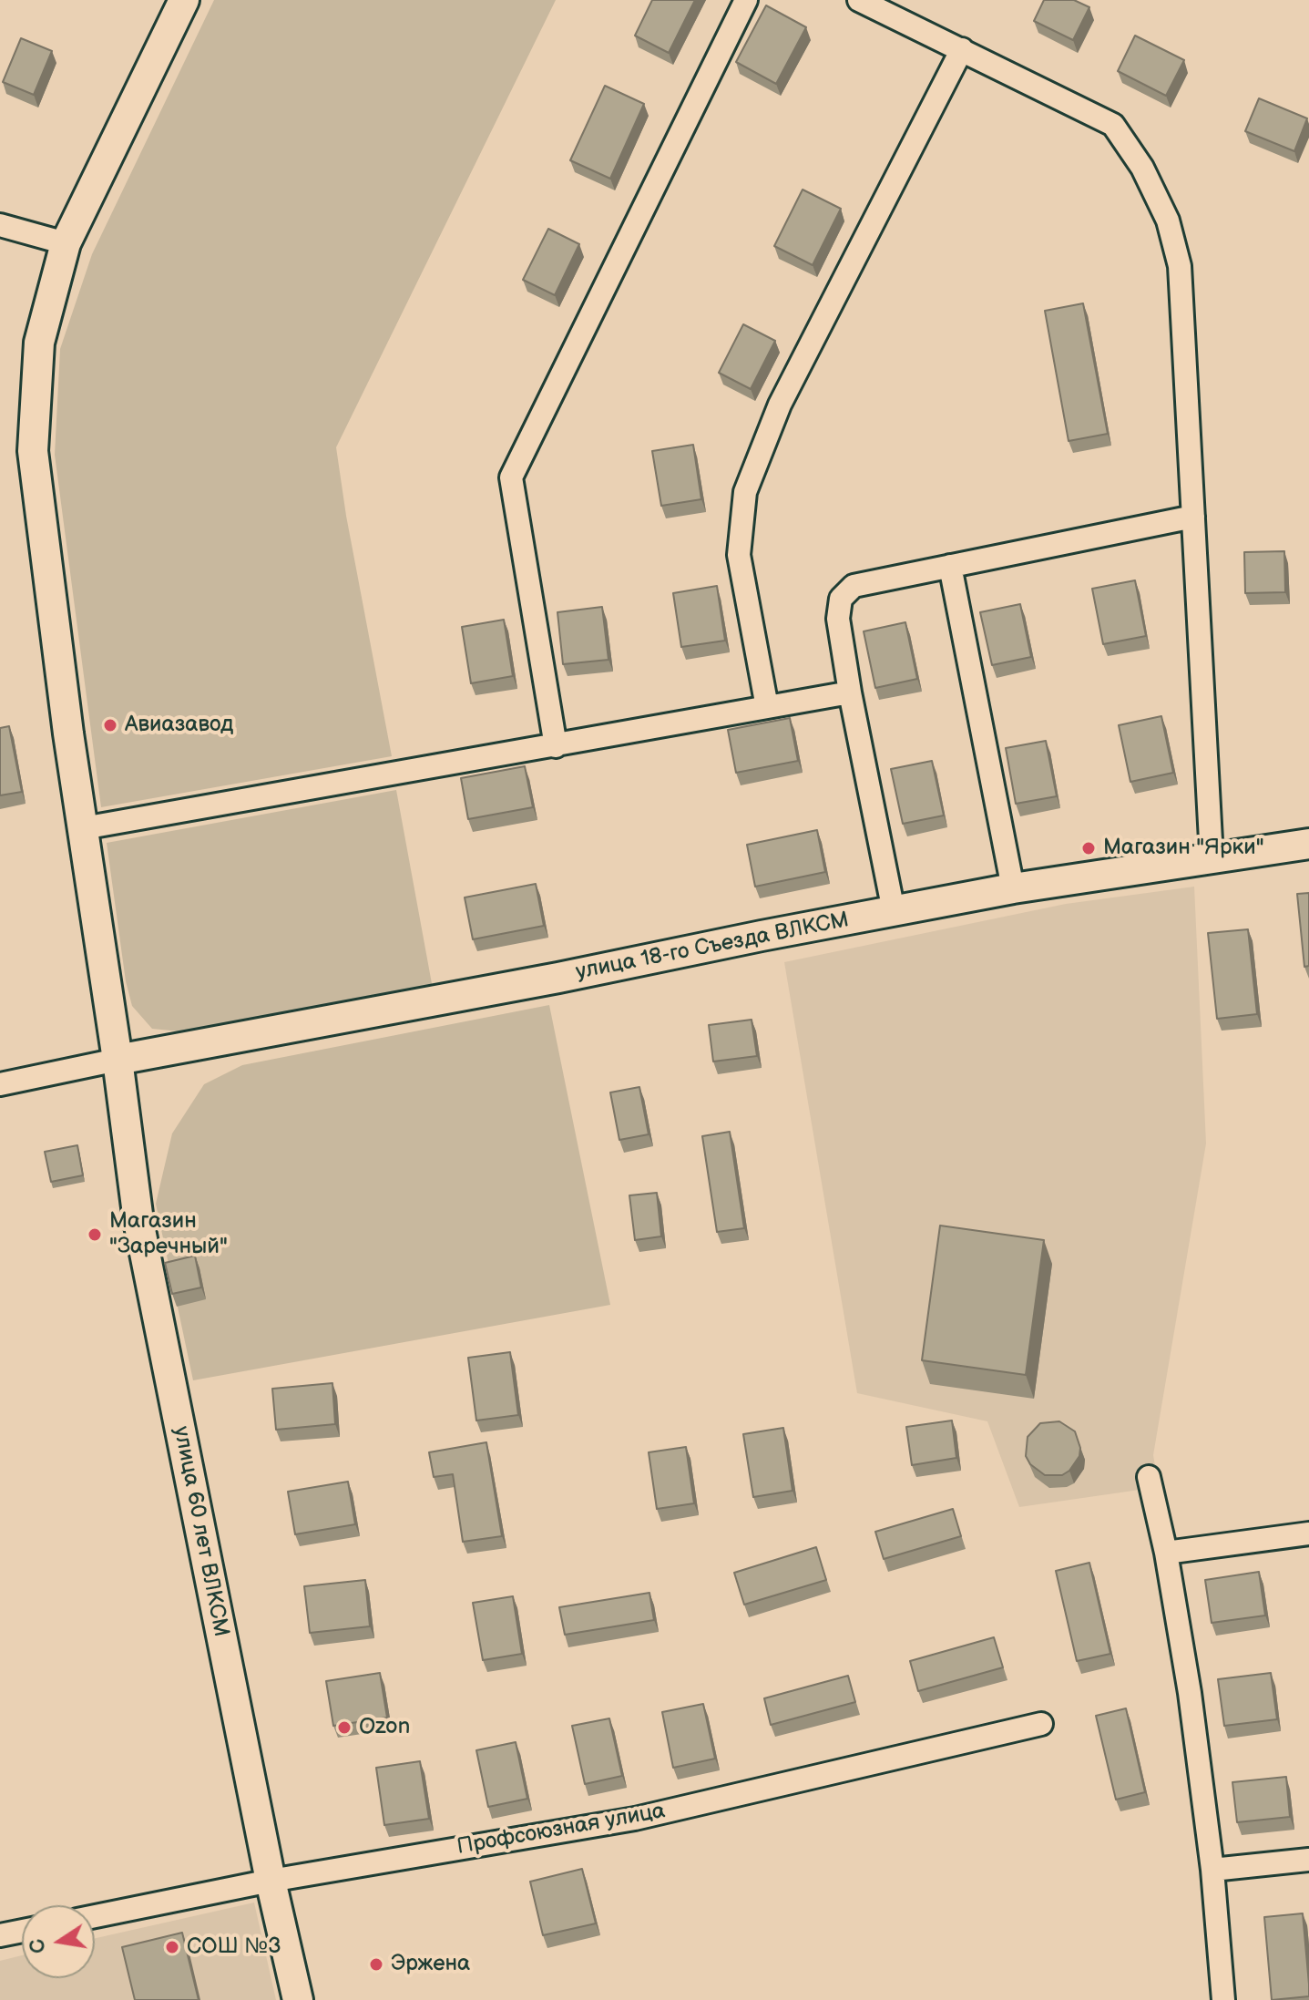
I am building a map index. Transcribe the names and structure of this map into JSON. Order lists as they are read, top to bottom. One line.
{"streets":{"street":["улица 18-го Съезда ВЛКСМ","улица 60 лет ВЛКСМ","Профсоюзная улица"]},"crossings":[["улица 18-го Съезда ВЛКСМ","улица 60 лет ВЛКСМ"],["улица 60 лет ВЛКСМ","Профсоюзная улица"]],"places":["Авиазавод","Магазин \"Ярки\"","Магазин \"Заречный\"","Ozon","СОШ №3","Эржена"],"north":"left"}
